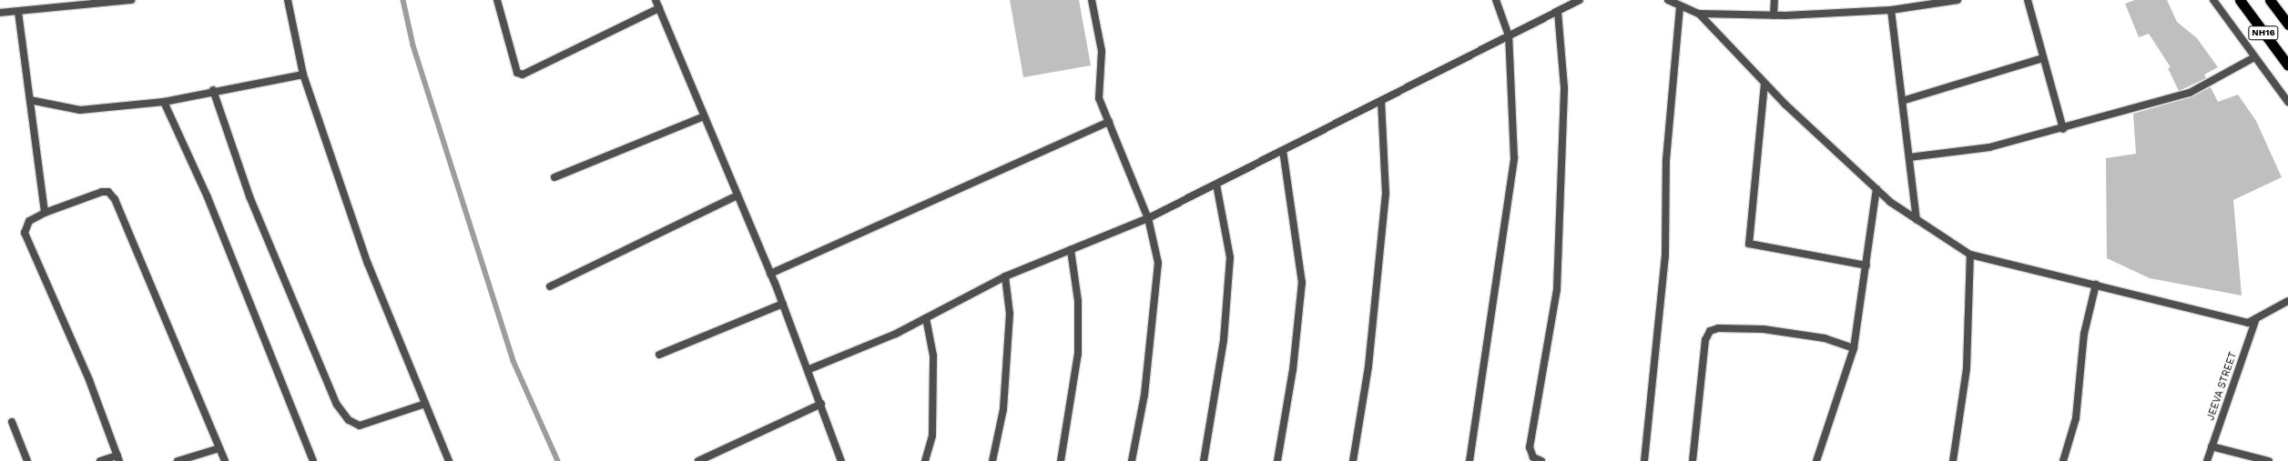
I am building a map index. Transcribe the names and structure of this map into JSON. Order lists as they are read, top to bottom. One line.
{"streets":{"highway":["NH16"],"street":["JEEVA STREET"]}}
